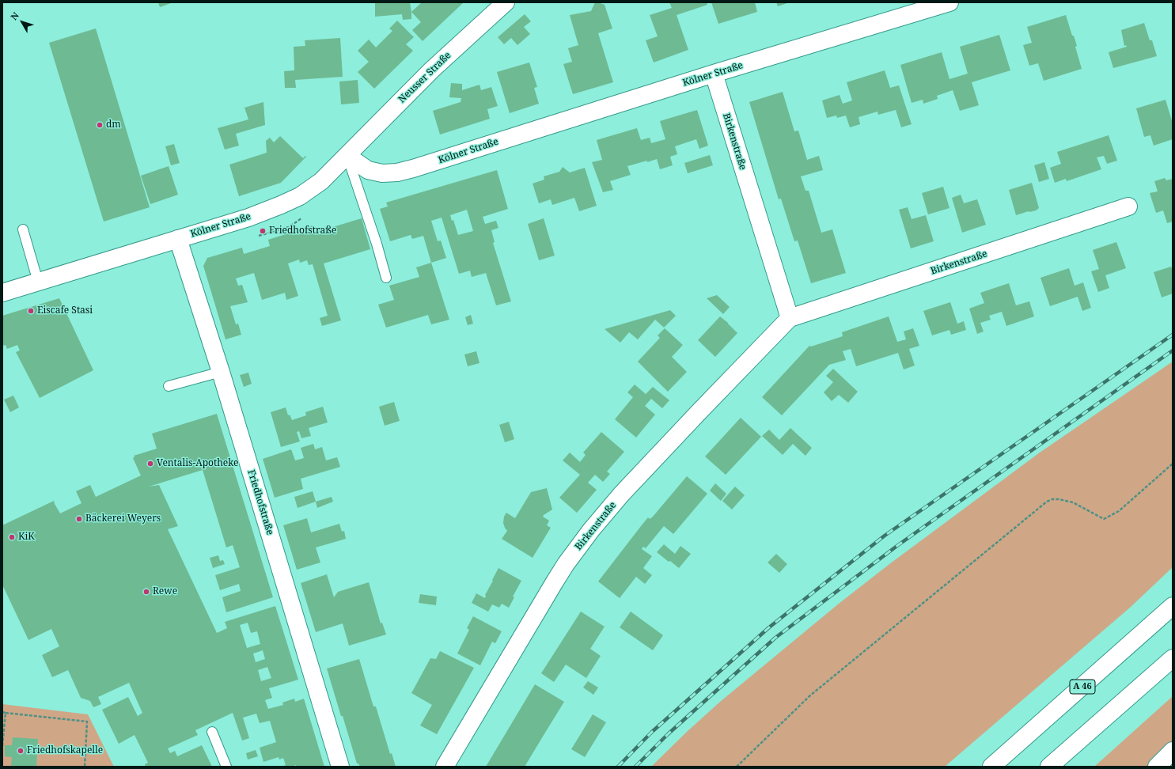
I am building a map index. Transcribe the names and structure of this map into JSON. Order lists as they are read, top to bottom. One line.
{"streets":{"main road":["Kölner Straße","Neusser Straße","Birkenstraße","Friedhofstraße","A 46"]},"crossings":[["Kölner Straße","Neusser Straße"],["Kölner Straße","Birkenstraße"],["Kölner Straße","Friedhofstraße"]],"places":["dm","Friedhofstraße","Eiscafe Stasi","Ventalis-Apotheke","Bäckerei Weyers","KiK","Rewe","Friedhofskapelle"],"north":"top left"}
